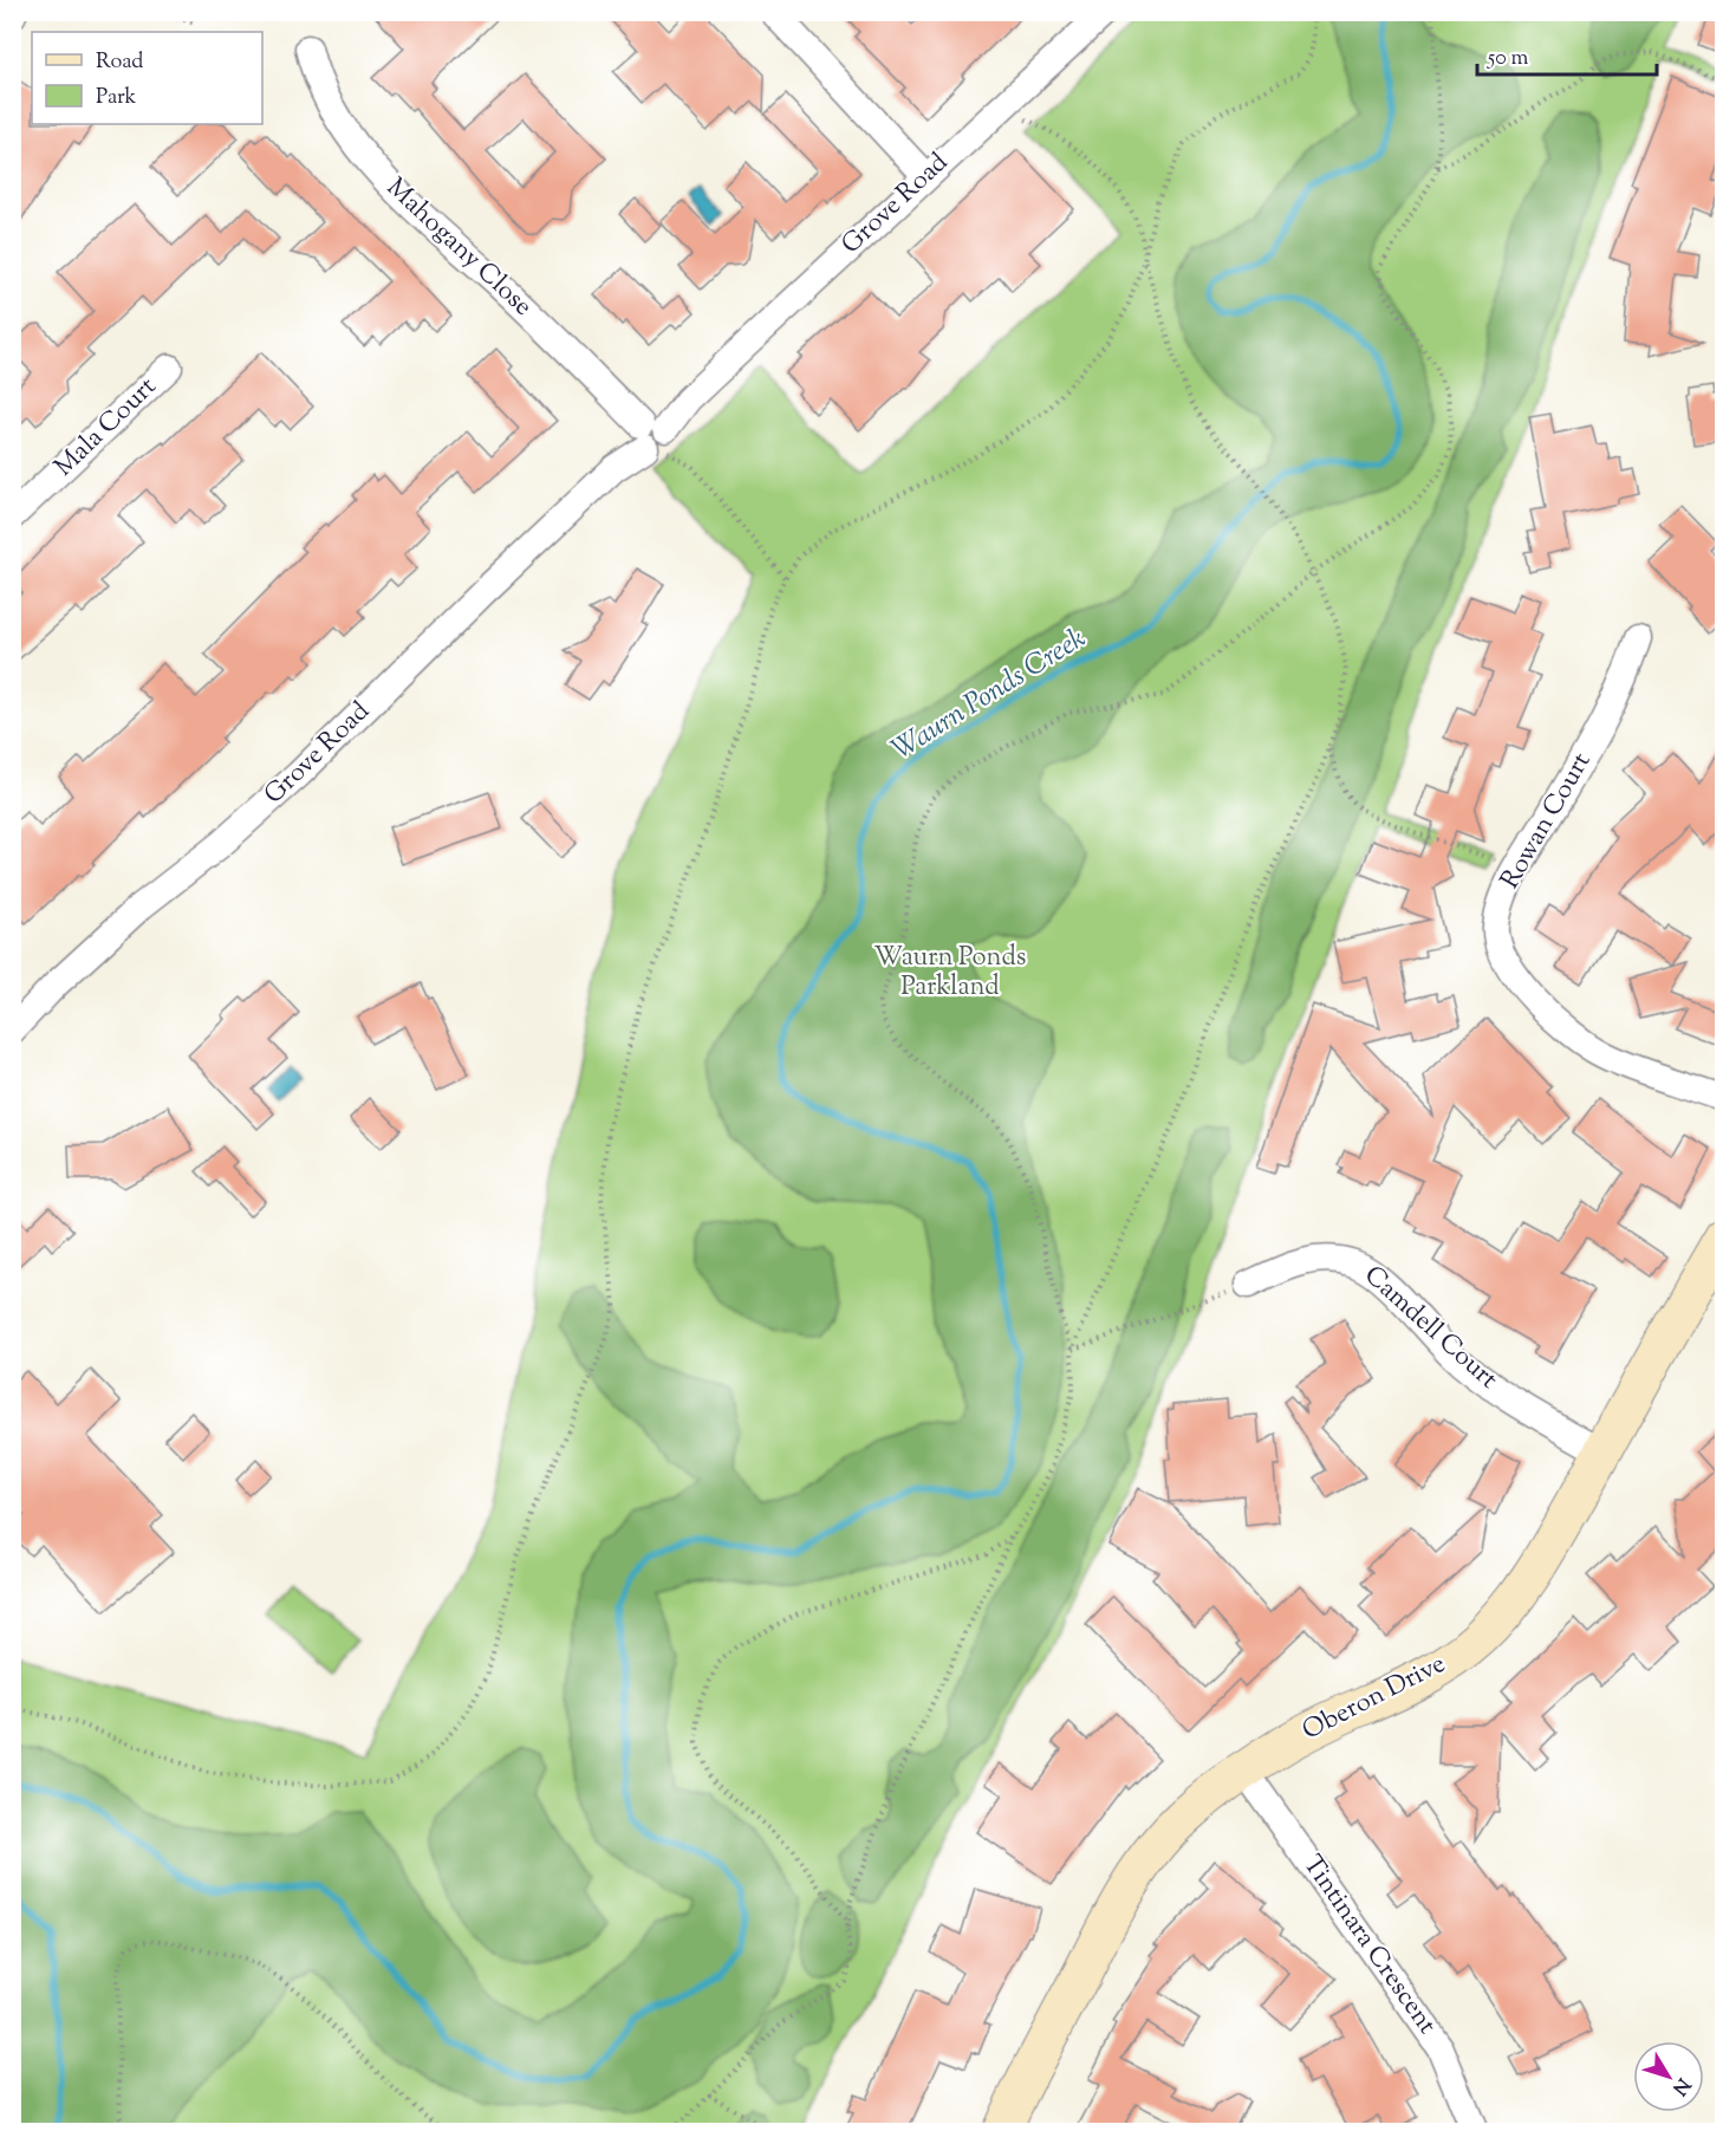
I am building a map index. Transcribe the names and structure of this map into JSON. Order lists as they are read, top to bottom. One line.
{"streets":{"street":["Grove Road","Mahogany Close","Mala Court","Rowan Court","Camdell Court","Oberon Drive","Tintinara Crescent"]},"crossings":[["Grove Road","Mahogany Close"],["Camdell Court","Oberon Drive"],["Oberon Drive","Tintinara Crescent"]],"water":["Waurn Ponds Creek"],"parks":["Waurn Ponds Parkland"],"legend":["Road","Park"],"scale_bar":"50 m","north":"bottom right"}
